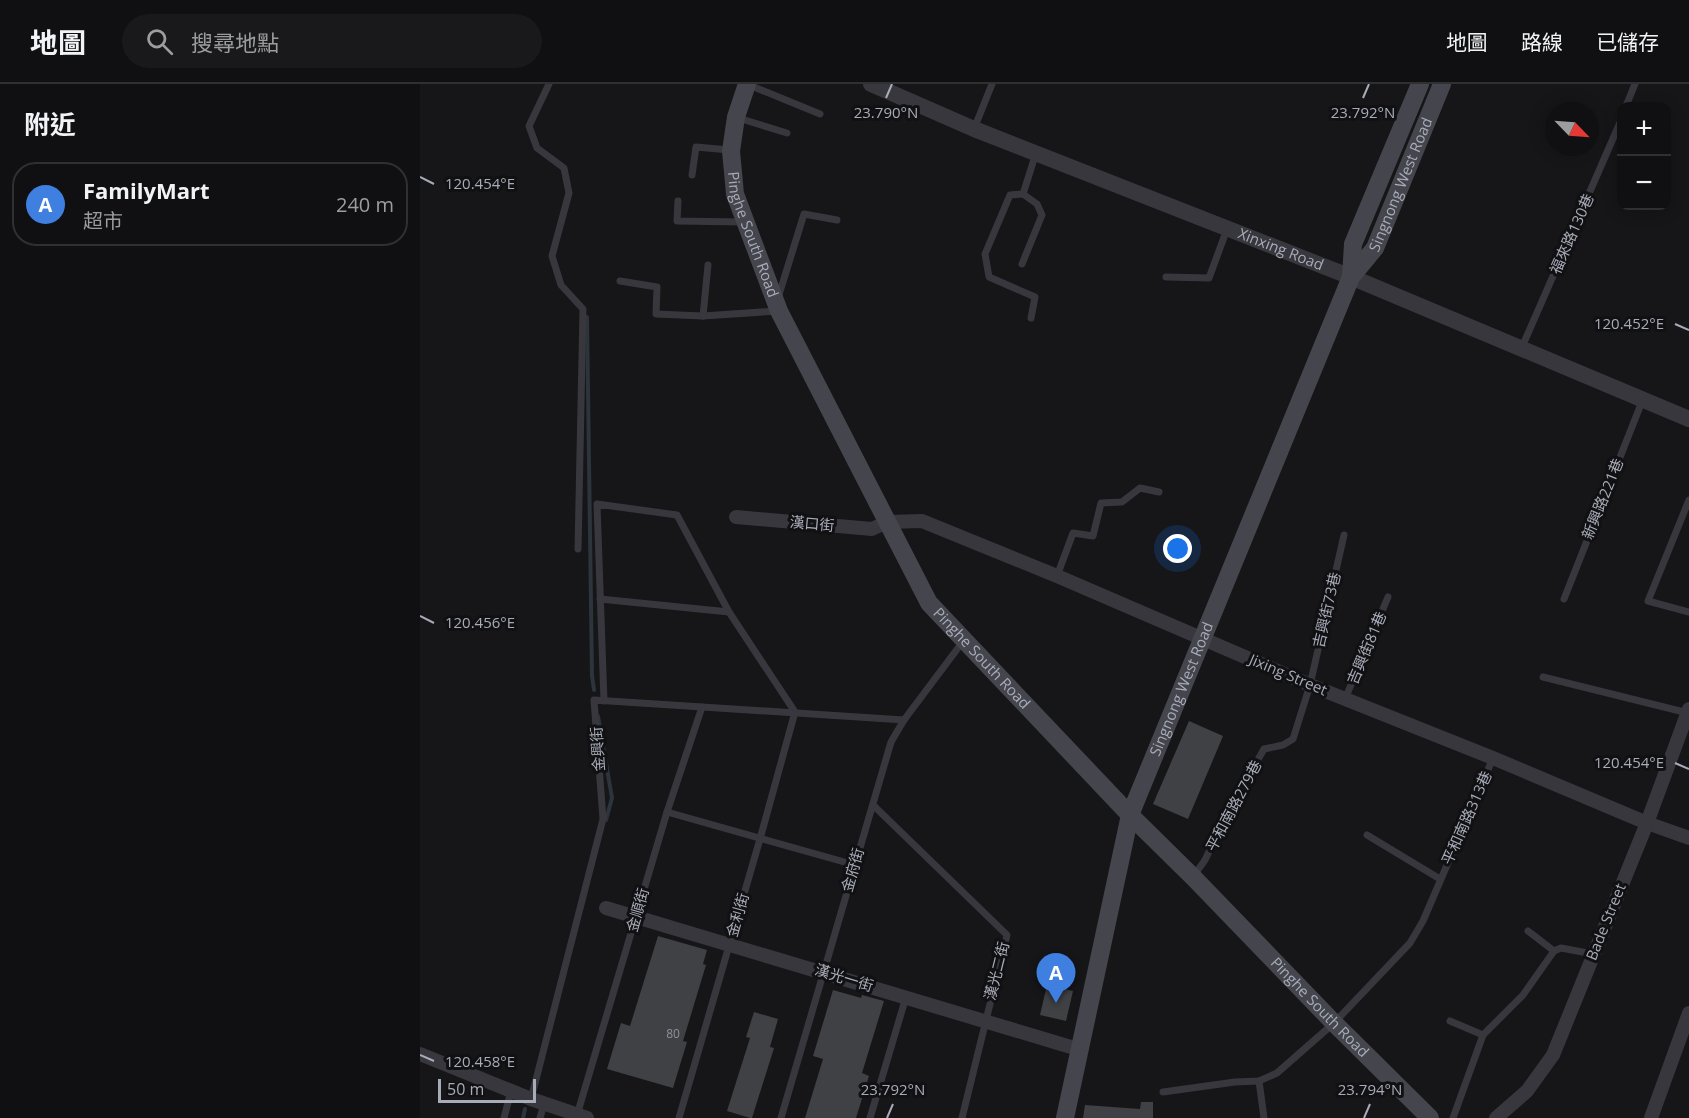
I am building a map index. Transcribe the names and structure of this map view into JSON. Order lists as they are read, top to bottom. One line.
{"streets":{"main road":["Singnong West Road","Pinghe South Road"],"street":["Xinxing Road","漢口街","Jixing Street","Bade Street","漢光一街"],"lane":["福來路130巷","新興路221巷","吉興街73巷","吉興街81巷","金興街","平和南路279巷","平和南路313巷","金府街","金順街","金利街","漢光二街"]},"crossings":[["Singnong West Road","Pinghe South Road"],["Singnong West Road","Xinxing Road"],["Singnong West Road","Jixing Street"],["Singnong West Road","漢光一街"],["Pinghe South Road","漢口街"],["Pinghe South Road","Jixing Street"],["Pinghe South Road","平和南路279巷"],["Pinghe South Road","平和南路313巷"],["Pinghe South Road","金府街"],["福來路130巷","Xinxing Road"],["Xinxing Road","新興路221巷"],["漢口街","Jixing Street"],["吉興街73巷","Jixing Street"],["吉興街73巷","平和南路279巷"],["吉興街81巷","Jixing Street"],["Jixing Street","平和南路279巷"],["Jixing Street","平和南路313巷"],["Jixing Street","Bade Street"],["金府街","漢光二街"],["金府街","漢光一街"],["金順街","漢光一街"],["金利街","漢光一街"],["漢光二街","漢光一街"]],"house_numbers":["80"],"scale_bar":"50 m","north":"bottom right","page":{"header":"地圖","search":"搜尋地點","nav":["地圖","路線","已儲存"],"heading":"附近","map_buttons":["+","−"],"list":[{"mark":"A","name":"FamilyMart","note":"超市","value":"240 m"}],"pins":"A","scale":"50 m"},"coordinates":["23.790°N","23.792°N","120.454°E","120.452°E","120.456°E","120.458°E","23.794°N"]}
